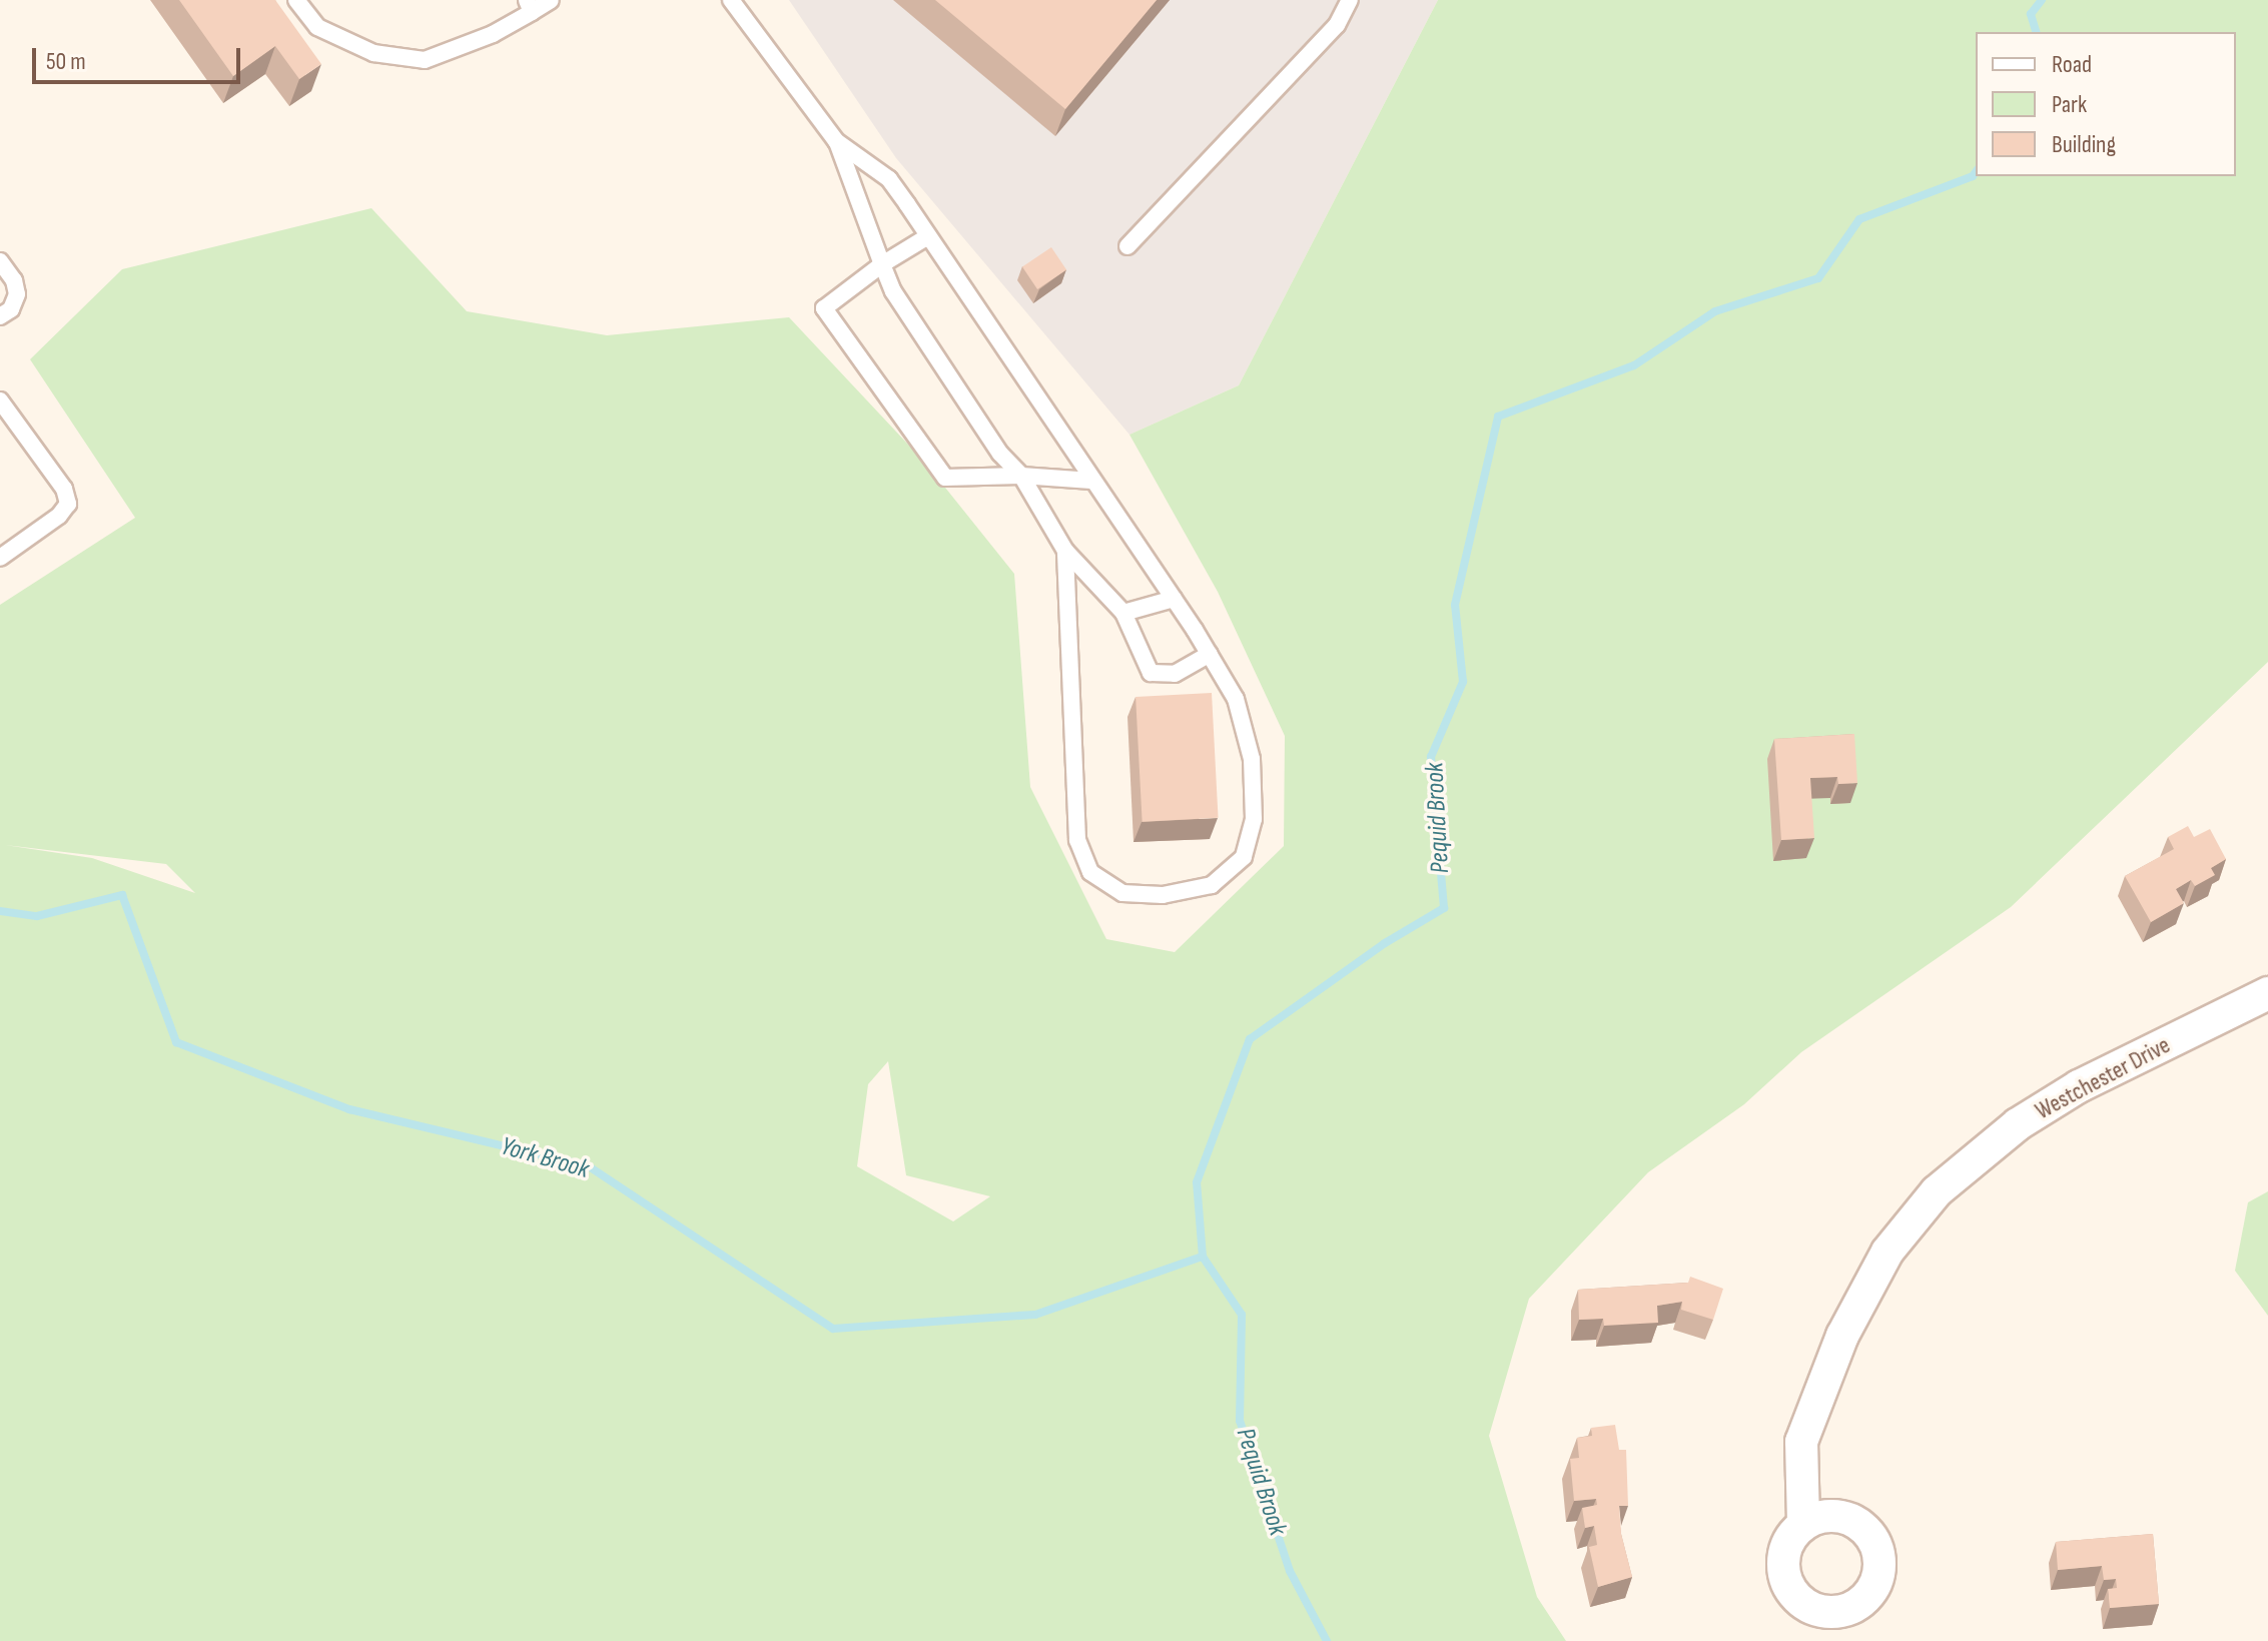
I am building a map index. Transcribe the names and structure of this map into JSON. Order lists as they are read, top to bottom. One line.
{"streets":{"street":["Westchester Drive"]},"water":["Pequid Brook","York Brook"],"legend":["Road","Park","Building"],"scale_bar":"50 m"}
